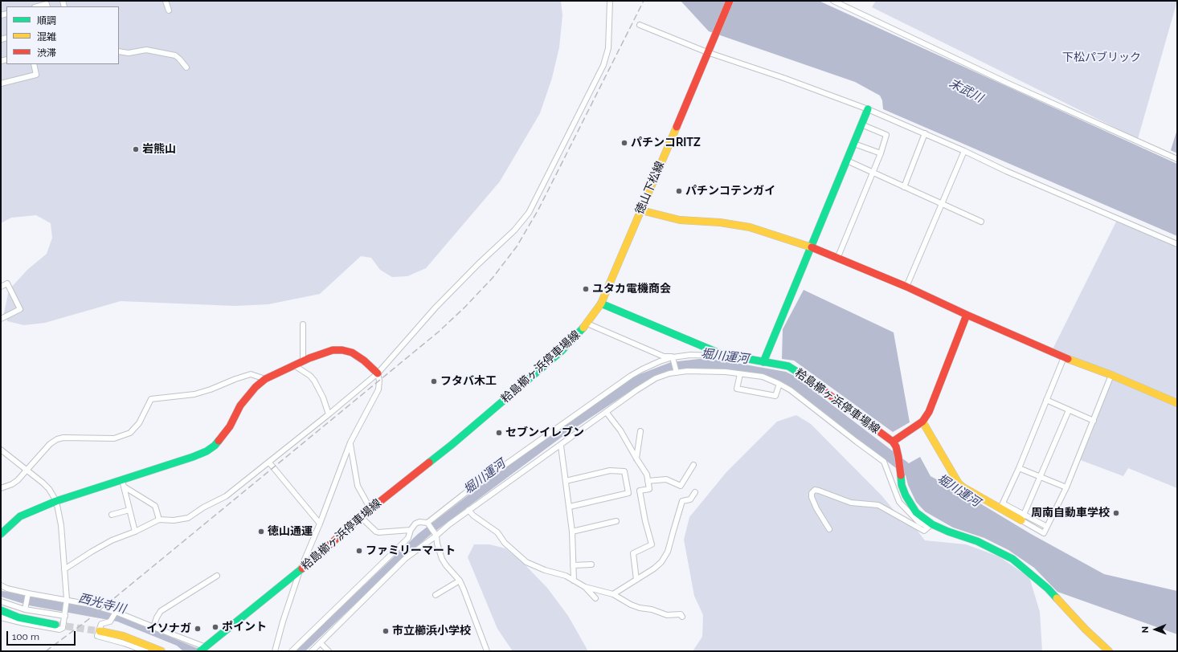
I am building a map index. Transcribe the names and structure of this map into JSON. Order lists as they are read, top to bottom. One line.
{"streets":{"street":["徳山下松線","粭島櫛ヶ浜停車場線"]},"crossings":[["徳山下松線","粭島櫛ヶ浜停車場線"]],"water":["末武川","堀川運河","西光寺川"],"parks":["下松パブリック"],"places":["パチンコRITZ","岩熊山","パチンコテンガイ","ユタカ電機商会","フタバ木工","セブンイレブン","周南自動車学校","徳山通運","ファミリーマート","ポイント","イソナガ","市立櫛浜小学校"],"legend":["順調","混雑","渋滞"],"scale_bar":"100 m","north":"left"}
